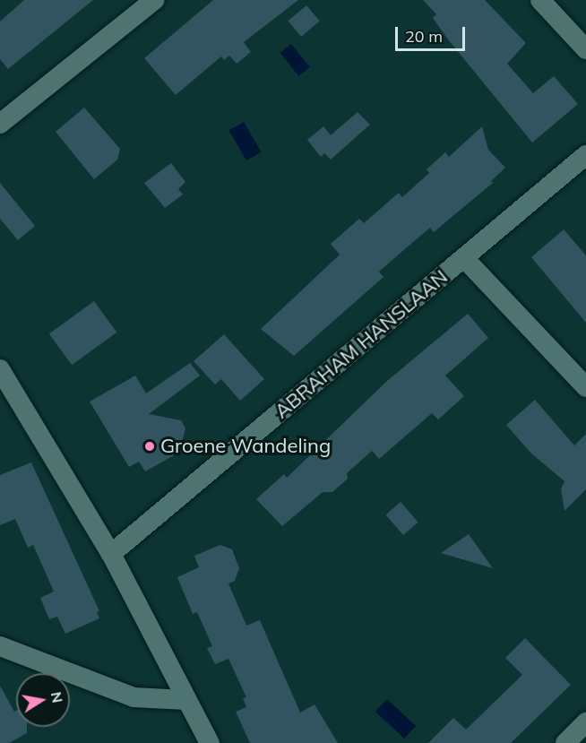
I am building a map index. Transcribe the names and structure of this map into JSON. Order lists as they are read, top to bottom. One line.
{"streets":{"street":["ABRAHAM HANSLAAN"]},"places":["Groene Wandeling"],"scale_bar":"20 m","north":"right"}
